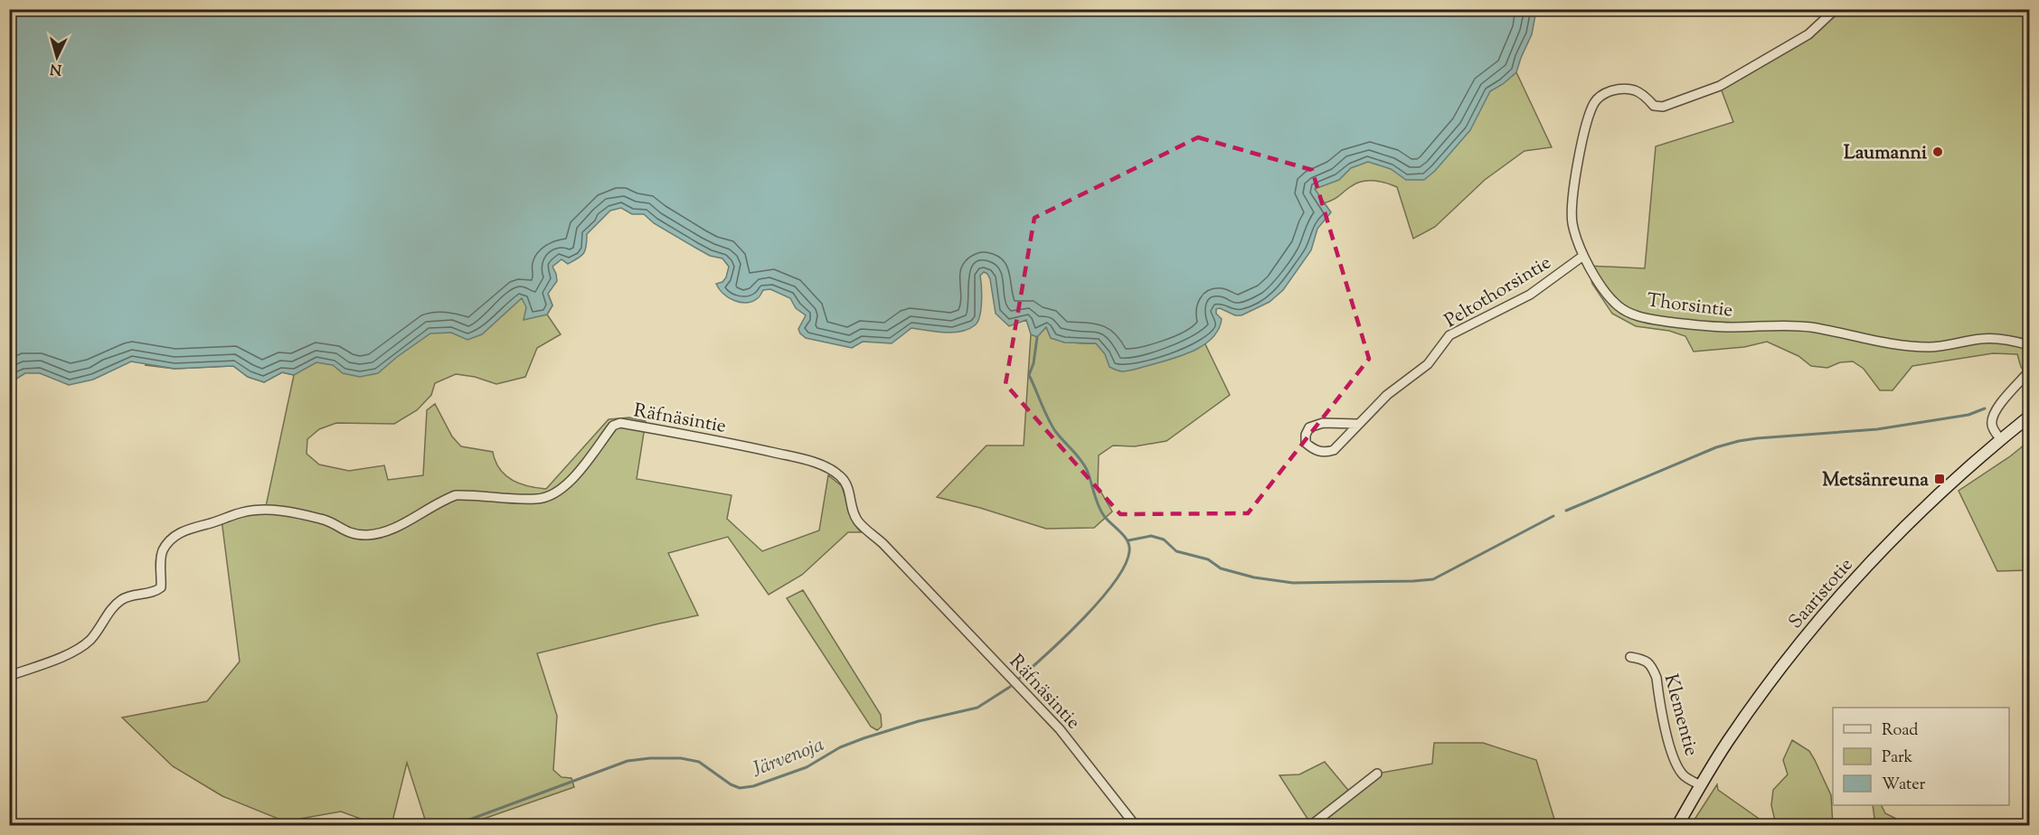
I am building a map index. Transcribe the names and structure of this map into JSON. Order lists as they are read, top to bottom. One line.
{"streets":{"main road":["Saaristotie"],"street":["Peltothorsintie","Thorsintie","Räfnäsintie","Klementie"]},"crossings":[["Peltothorsintie","Thorsintie"],["Saaristotie","Klementie"]],"water":["Järvenoja"],"places":{"other":["Laumanni"],"transit":["Metsänreuna"]},"legend":["Road","Park","Water"],"north":"bottom"}
